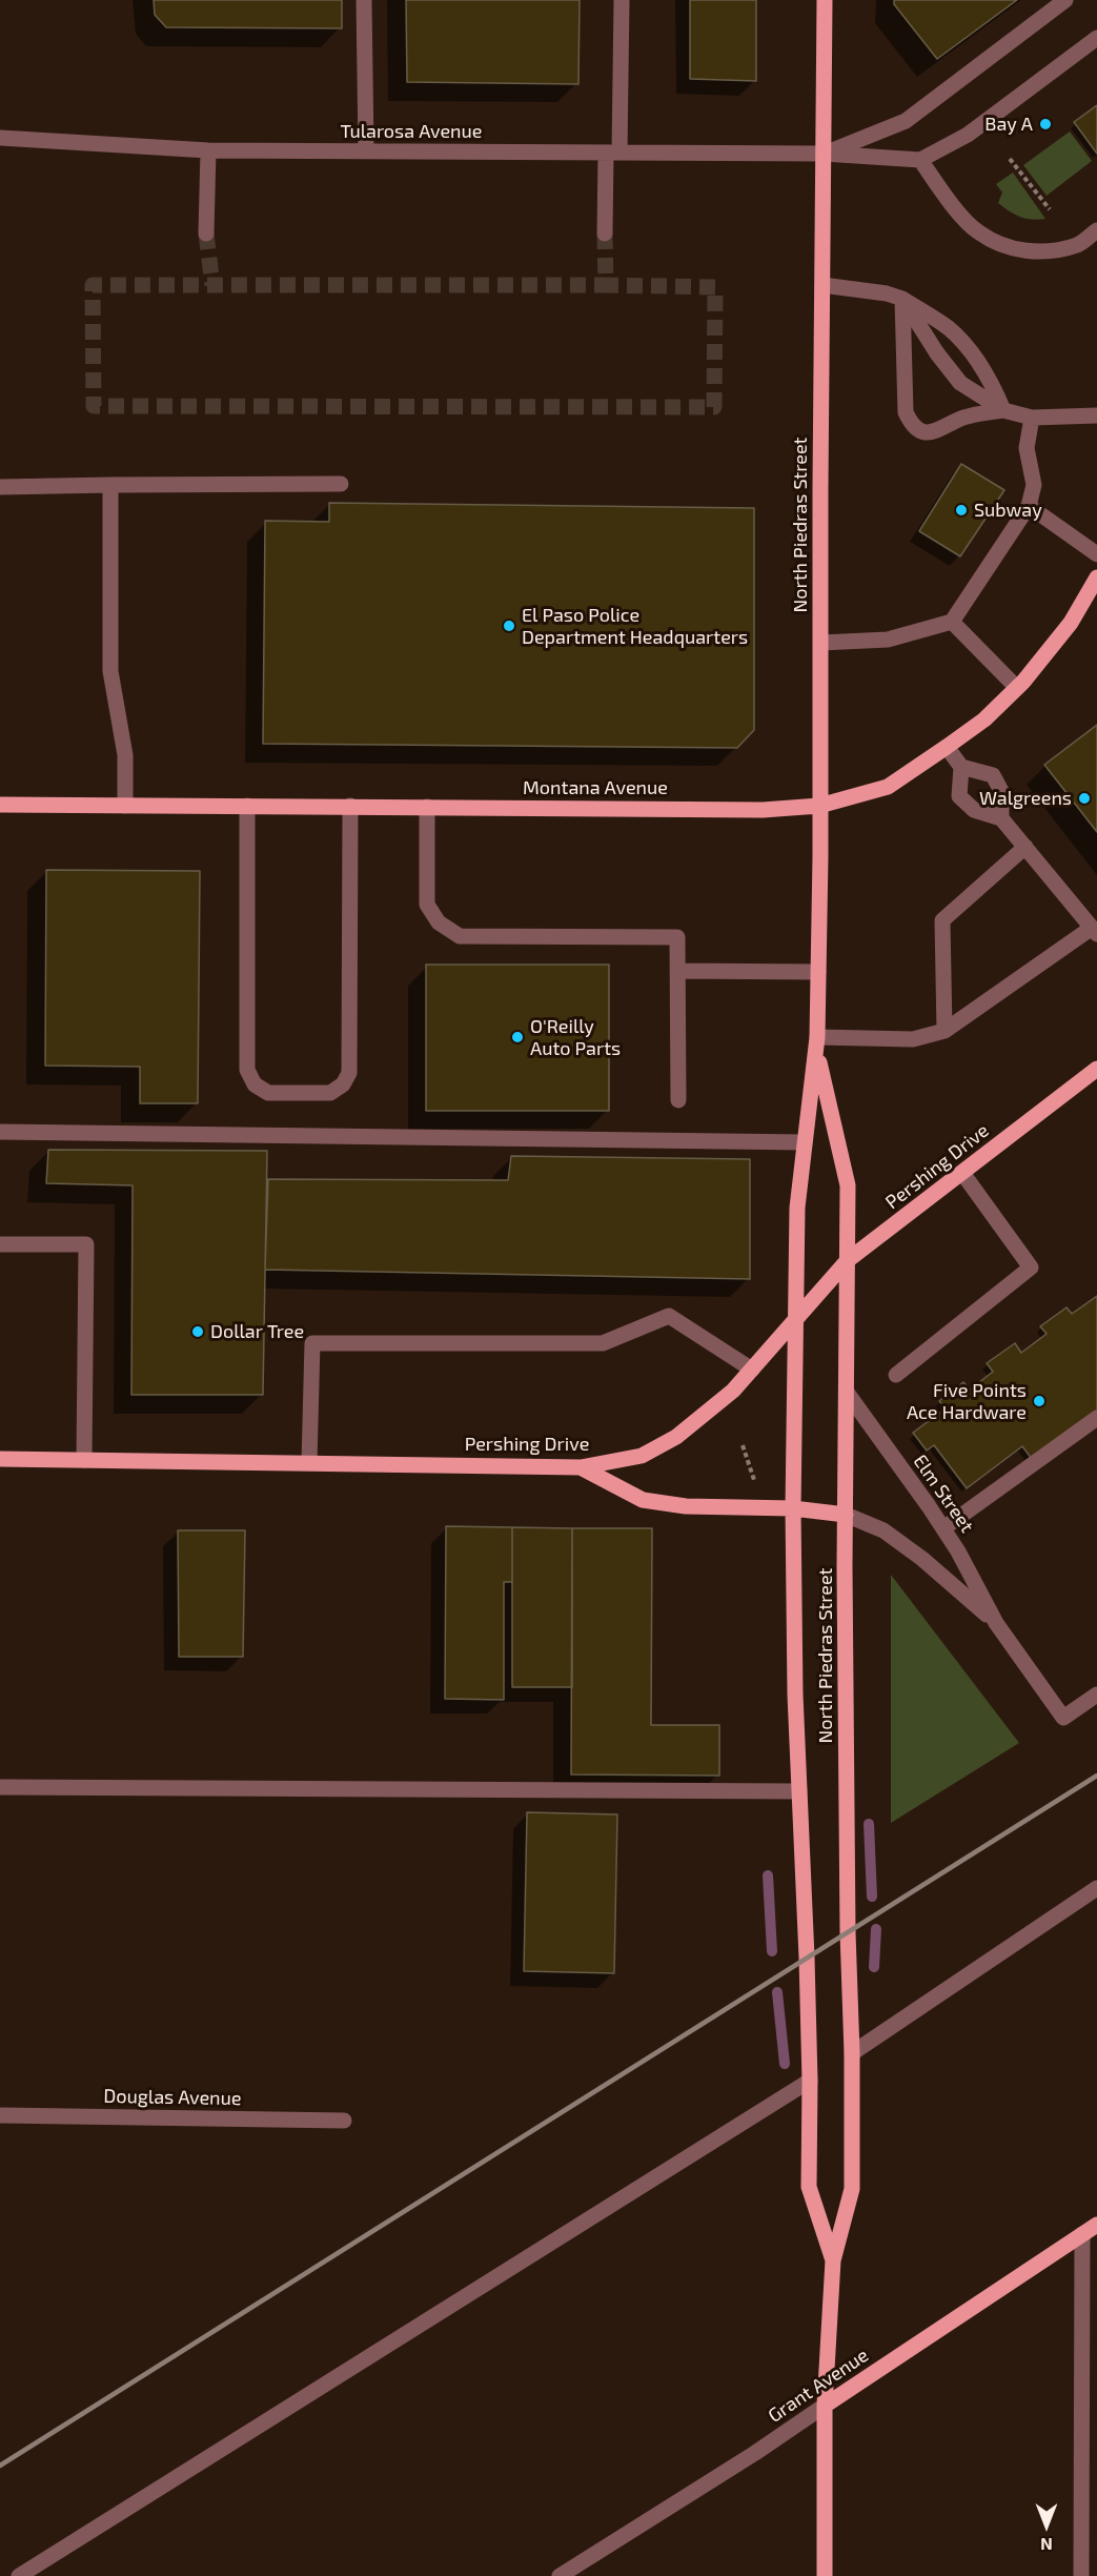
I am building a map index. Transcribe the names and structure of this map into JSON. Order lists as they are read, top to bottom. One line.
{"streets":{"main road":["North Piedras Street","Montana Avenue","Pershing Drive","Elm Street","Grant Avenue"],"street":["Tularosa Avenue","Douglas Avenue"]},"crossings":[["Tularosa Avenue","North Piedras Street"],["North Piedras Street","Montana Avenue"],["North Piedras Street","Pershing Drive"],["North Piedras Street","Elm Street"],["North Piedras Street","Grant Avenue"],["Pershing Drive","Elm Street"]],"places":["Bay A","Subway","El Paso Police Department Headquarters","Walgreens","O'Reilly Auto Parts","Dollar Tree","Five Points Ace Hardware"],"north":"bottom"}
